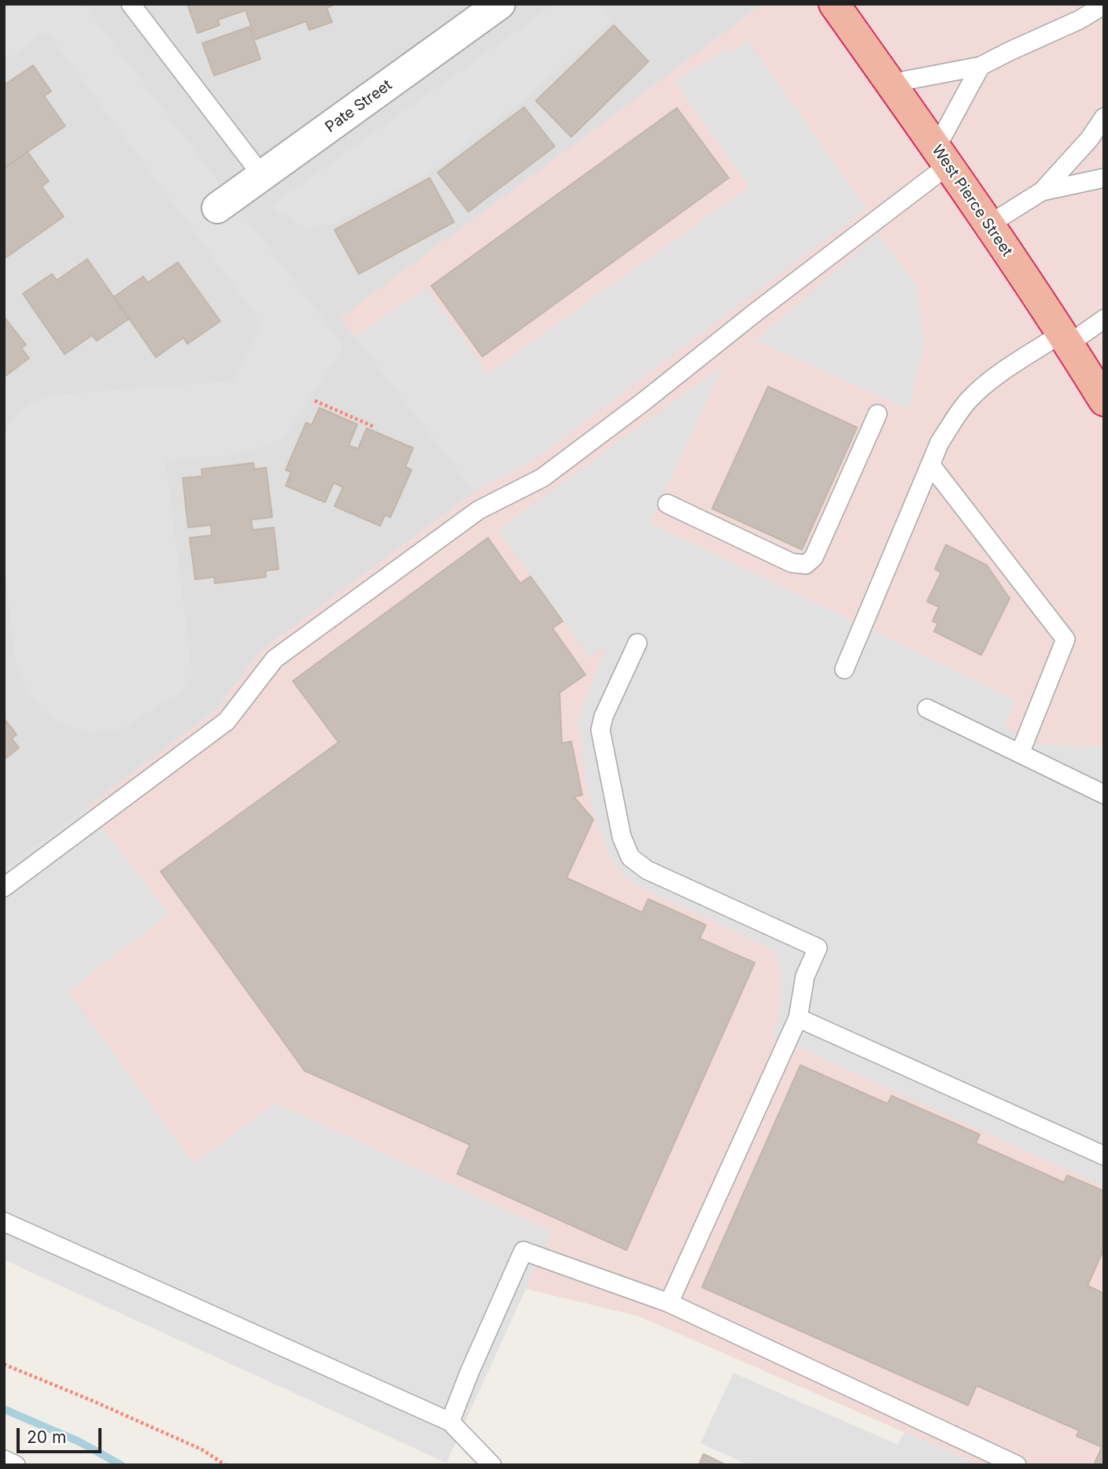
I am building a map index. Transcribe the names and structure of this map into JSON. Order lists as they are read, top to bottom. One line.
{"streets":{"highway":["West Pierce Street"],"street":["Pate Street"]},"scale_bar":"20 m"}
